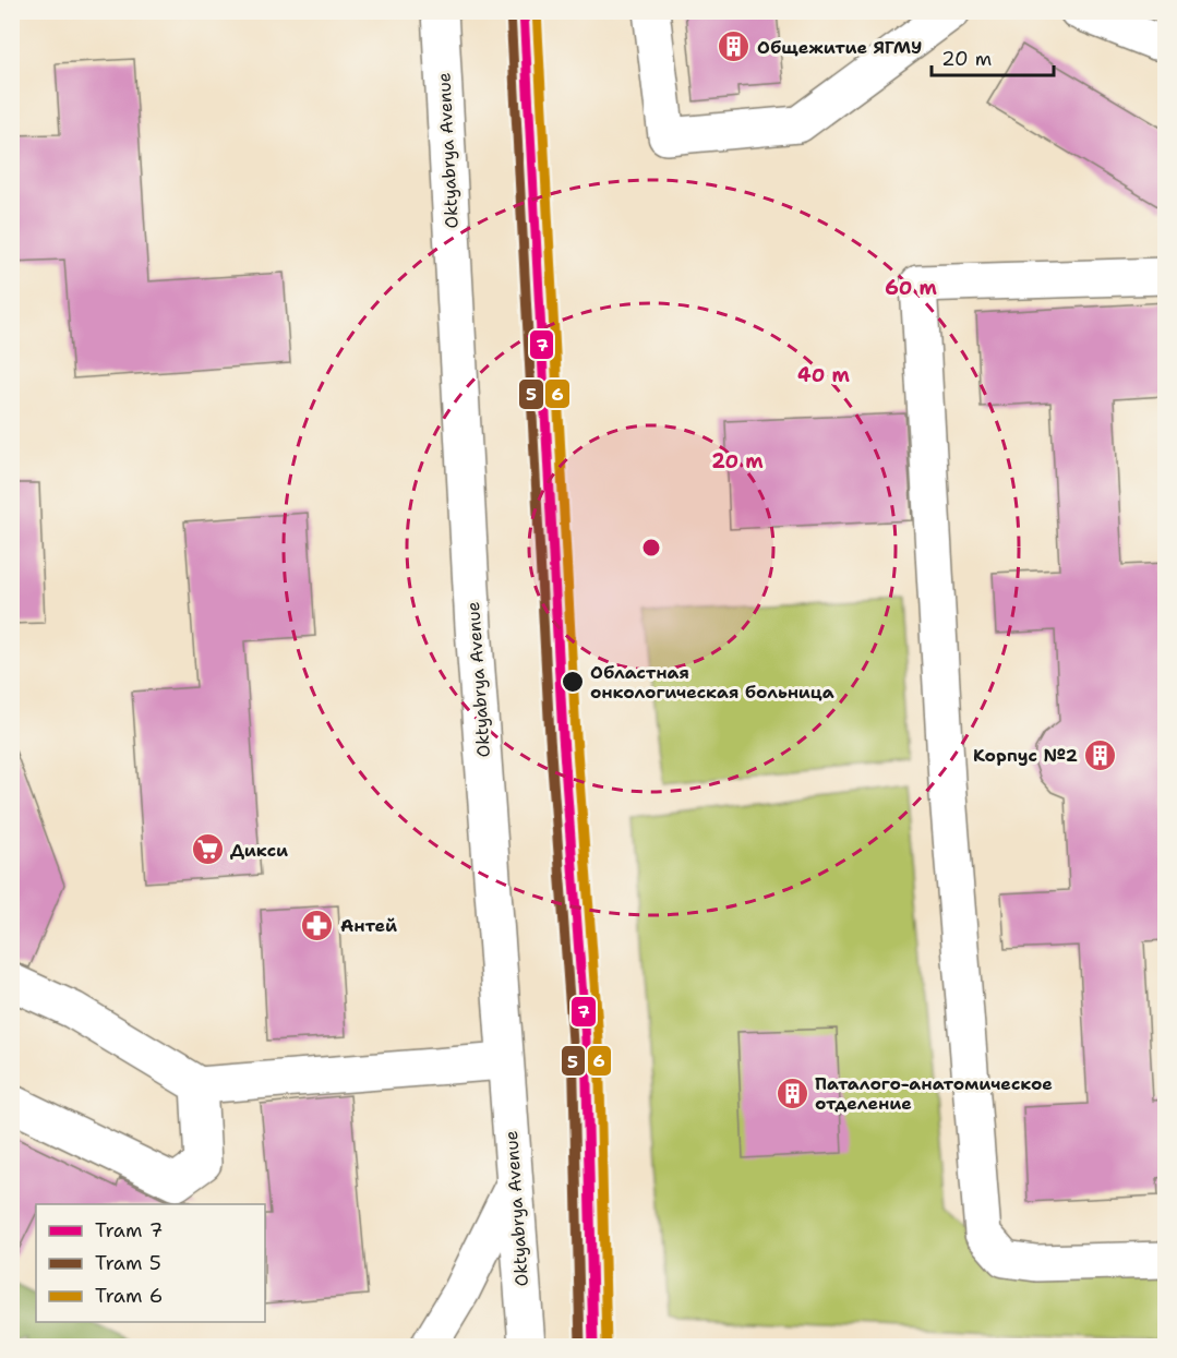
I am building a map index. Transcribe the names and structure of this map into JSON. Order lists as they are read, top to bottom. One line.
{"streets":{"main road":["Oktyabrya Avenue"]},"places":{"building":["Общежитие ЯГМУ","Корпус №2","Паталого-анатомическое отделение"],"other":["Областная онкологическая больница"],"supermarket":["Дикси"],"pharmacy":["Антей"]},"lines":["tram line 7","tram line 6","tram line 5"],"legend":["Tram 7","Tram 5","Tram 6"],"scale_bar":"20 m","rings":["60 m","40 m","20 m"]}
